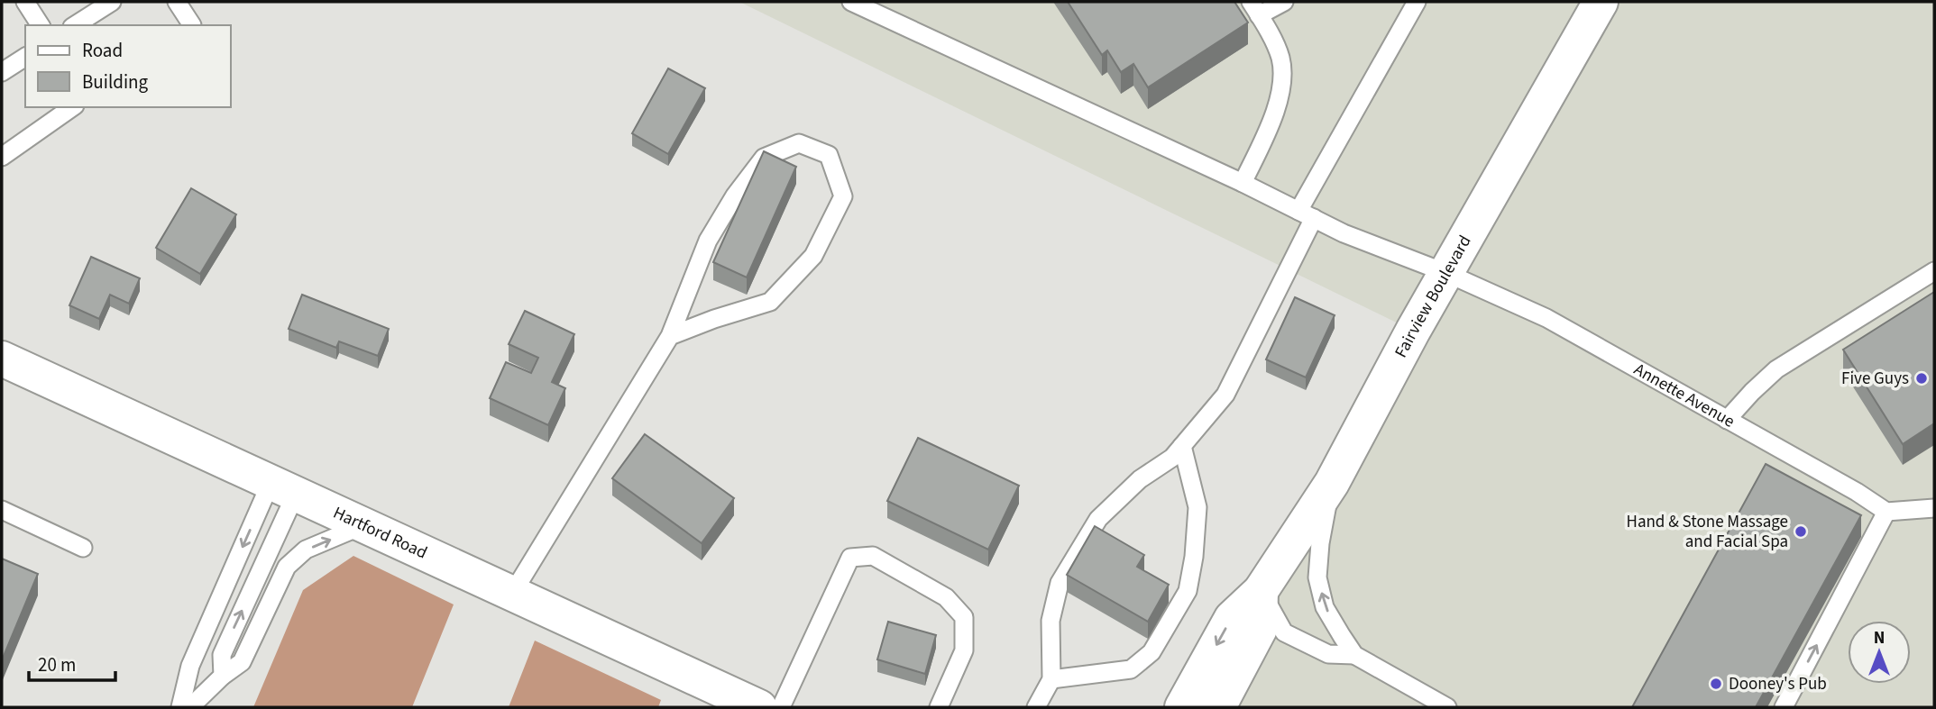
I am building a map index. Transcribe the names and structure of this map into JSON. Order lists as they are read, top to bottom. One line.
{"streets":{"street":["Fairview Boulevard","Hartford Road"],"lane":["Annette Avenue"]},"crossings":[["Fairview Boulevard","Annette Avenue"]],"places":["Five Guys","Hand & Stone Massage and Facial Spa","Dooney's Pub"],"legend":["Road","Building"],"scale_bar":"20 m","north":"top"}
